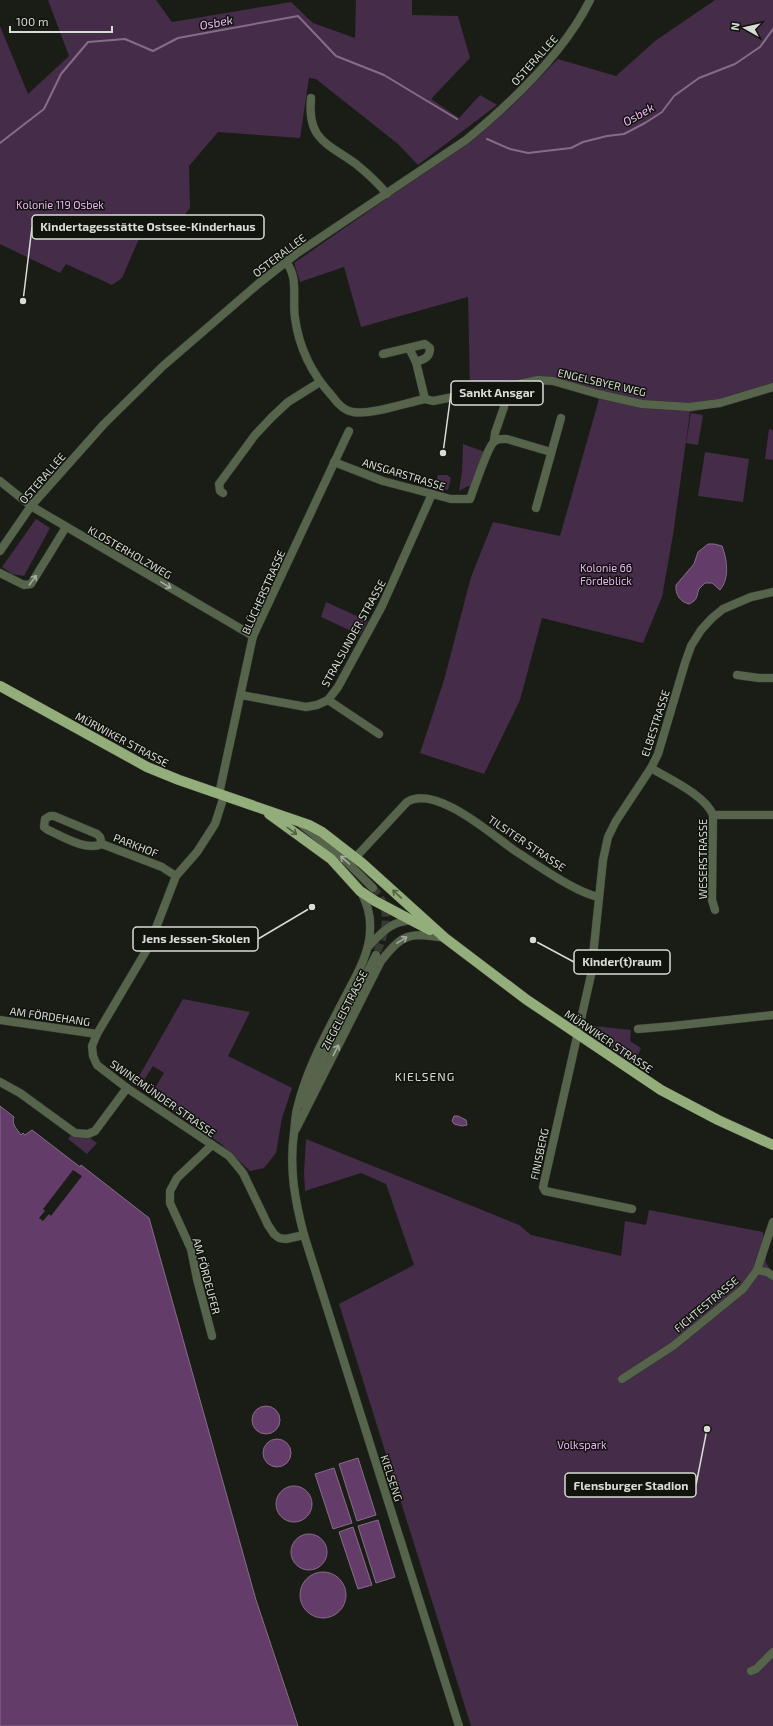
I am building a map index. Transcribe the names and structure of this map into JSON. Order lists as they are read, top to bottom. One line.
{"streets":{"main road":["MÜRWIKER STRASSE"],"street":["OSTERALLEE","ENGELSBYER WEG","ANSGARSTRASSE","KLOSTERHOLZWEG","BLÜCHERSTRASSE","STRALSUNDER STRASSE","ELBESTRASSE","TILSITER STRASSE","PARKHOF","WESERSTRASSE","ZIEGELEISTRASSE","AM FÖRDEHANG","SWINEMÜNDER STRASSE","FINISBERG","AM FÖRDEUFER","FICHTESTRASSE","KIELSENG"]},"crossings":[["OSTERALLEE","KLOSTERHOLZWEG"],["ANSGARSTRASSE","BLÜCHERSTRASSE"],["ANSGARSTRASSE","STRALSUNDER STRASSE"],["KLOSTERHOLZWEG","BLÜCHERSTRASSE"],["BLÜCHERSTRASSE","STRALSUNDER STRASSE"],["BLÜCHERSTRASSE","MÜRWIKER STRASSE"],["BLÜCHERSTRASSE","SWINEMÜNDER STRASSE"],["ELBESTRASSE","TILSITER STRASSE"],["ELBESTRASSE","WESERSTRASSE"],["MÜRWIKER STRASSE","TILSITER STRASSE"],["MÜRWIKER STRASSE","ZIEGELEISTRASSE"],["MÜRWIKER STRASSE","SWINEMÜNDER STRASSE"],["MÜRWIKER STRASSE","FINISBERG"],["PARKHOF","SWINEMÜNDER STRASSE"],["ZIEGELEISTRASSE","SWINEMÜNDER STRASSE"],["ZIEGELEISTRASSE","KIELSENG"],["AM FÖRDEHANG","SWINEMÜNDER STRASSE"],["SWINEMÜNDER STRASSE","AM FÖRDEUFER"],["SWINEMÜNDER STRASSE","KIELSENG"]],"one_way":["KLOSTERHOLZWEG"],"districts":["KIELSENG"],"water":["Osbek"],"parks":["Kolonie 119 Osbek","Kolonie 66 Fördeblick","Volkspark"],"places":["Kindertagesstätte Ostsee-Kinderhaus","Sankt Ansgar","Jens Jessen-Skolen","Kinder(t)raum","Flensburger Stadion"],"scale_bar":"100 m","north":"left"}
